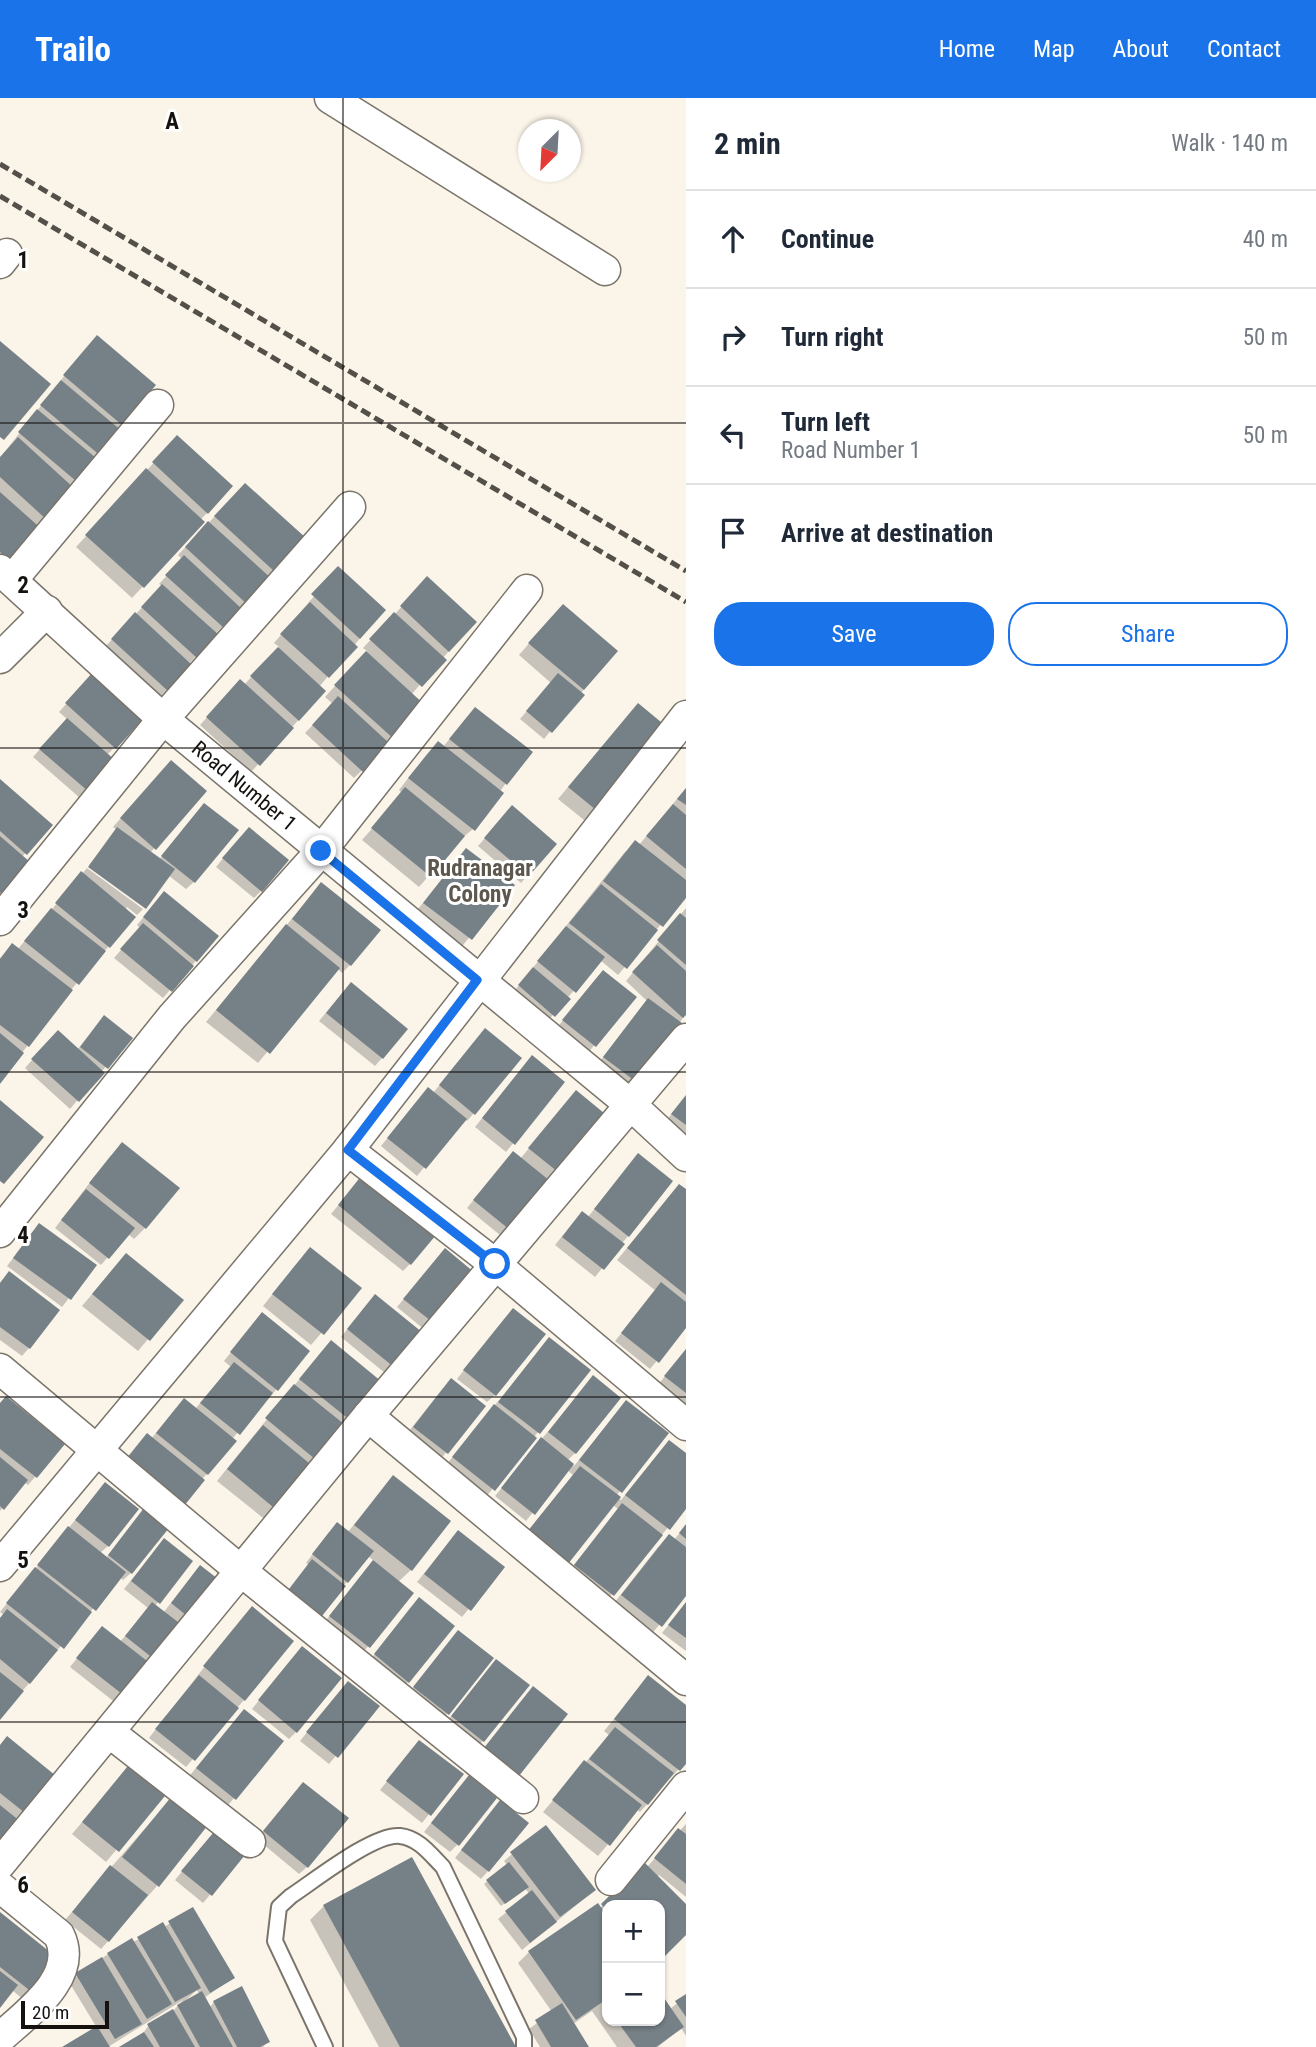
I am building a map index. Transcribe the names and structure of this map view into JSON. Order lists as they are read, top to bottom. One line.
{"streets":{"street":["Road Number 1"]},"districts":["Rudranagar Colony"],"scale_bar":"20 m","north":"bottom left","page":{"header":"Trailo","nav":["Home","Map","About","Contact"],"heading":["2 min","Walk · 140 m"],"list":[["Continue","40 m"],["Turn right","50 m"],["Turn left","Road Number 1","50 m"],"Arrive at destination"],"buttons":["Save","Share"],"map_buttons":["+","−"],"scale":"20 m"},"grid":{"columns":["A"],"rows":["1","2","3","4","5","6"]}}
